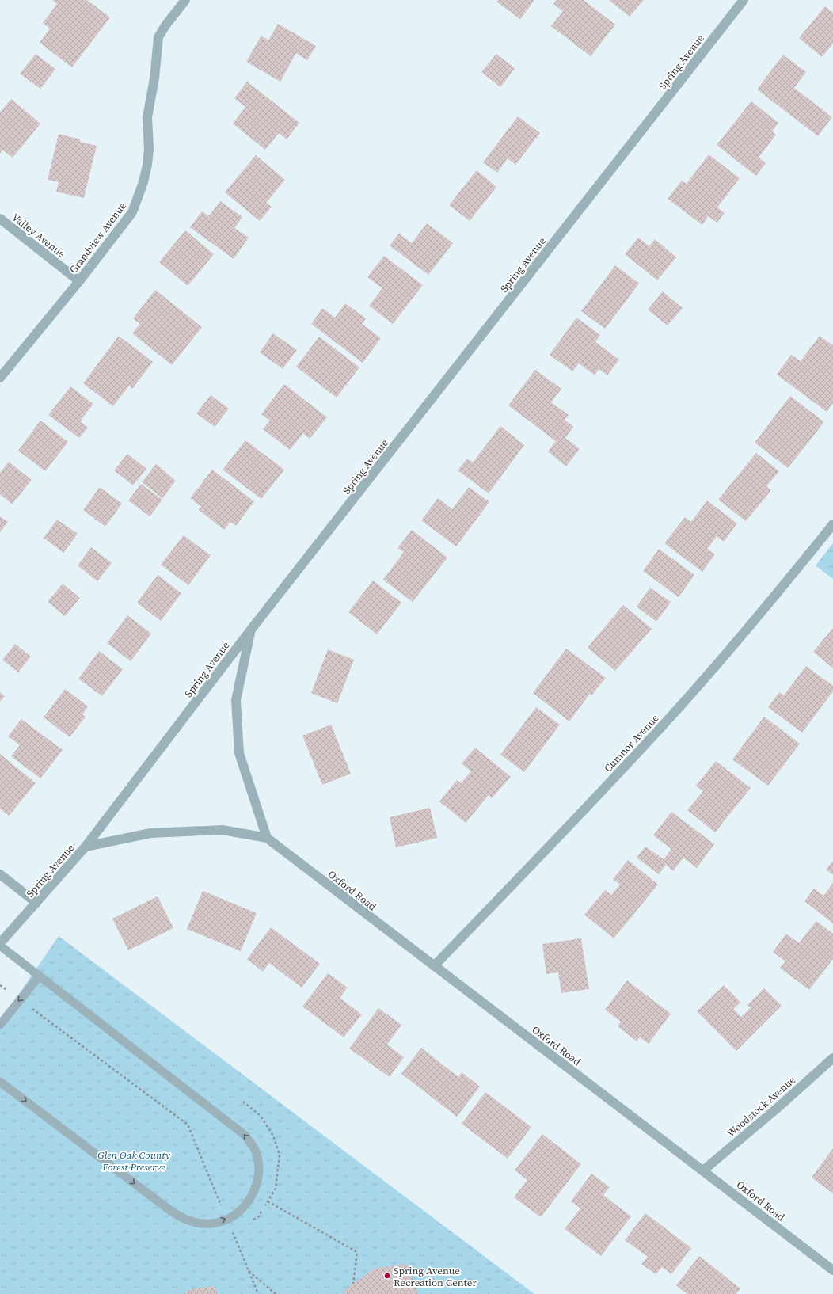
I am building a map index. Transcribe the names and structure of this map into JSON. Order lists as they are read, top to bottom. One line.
{"streets":{"street":["Spring Avenue","Valley Avenue","Grandview Avenue","Cumnor Avenue","Oxford Road","Woodstock Avenue"]},"crossings":[["Spring Avenue","Oxford Road"],["Valley Avenue","Grandview Avenue"],["Cumnor Avenue","Oxford Road"],["Oxford Road","Woodstock Avenue"]],"parks":["Glen Oak County Forest Preserve"],"places":["Spring Avenue Recreation Center"]}
